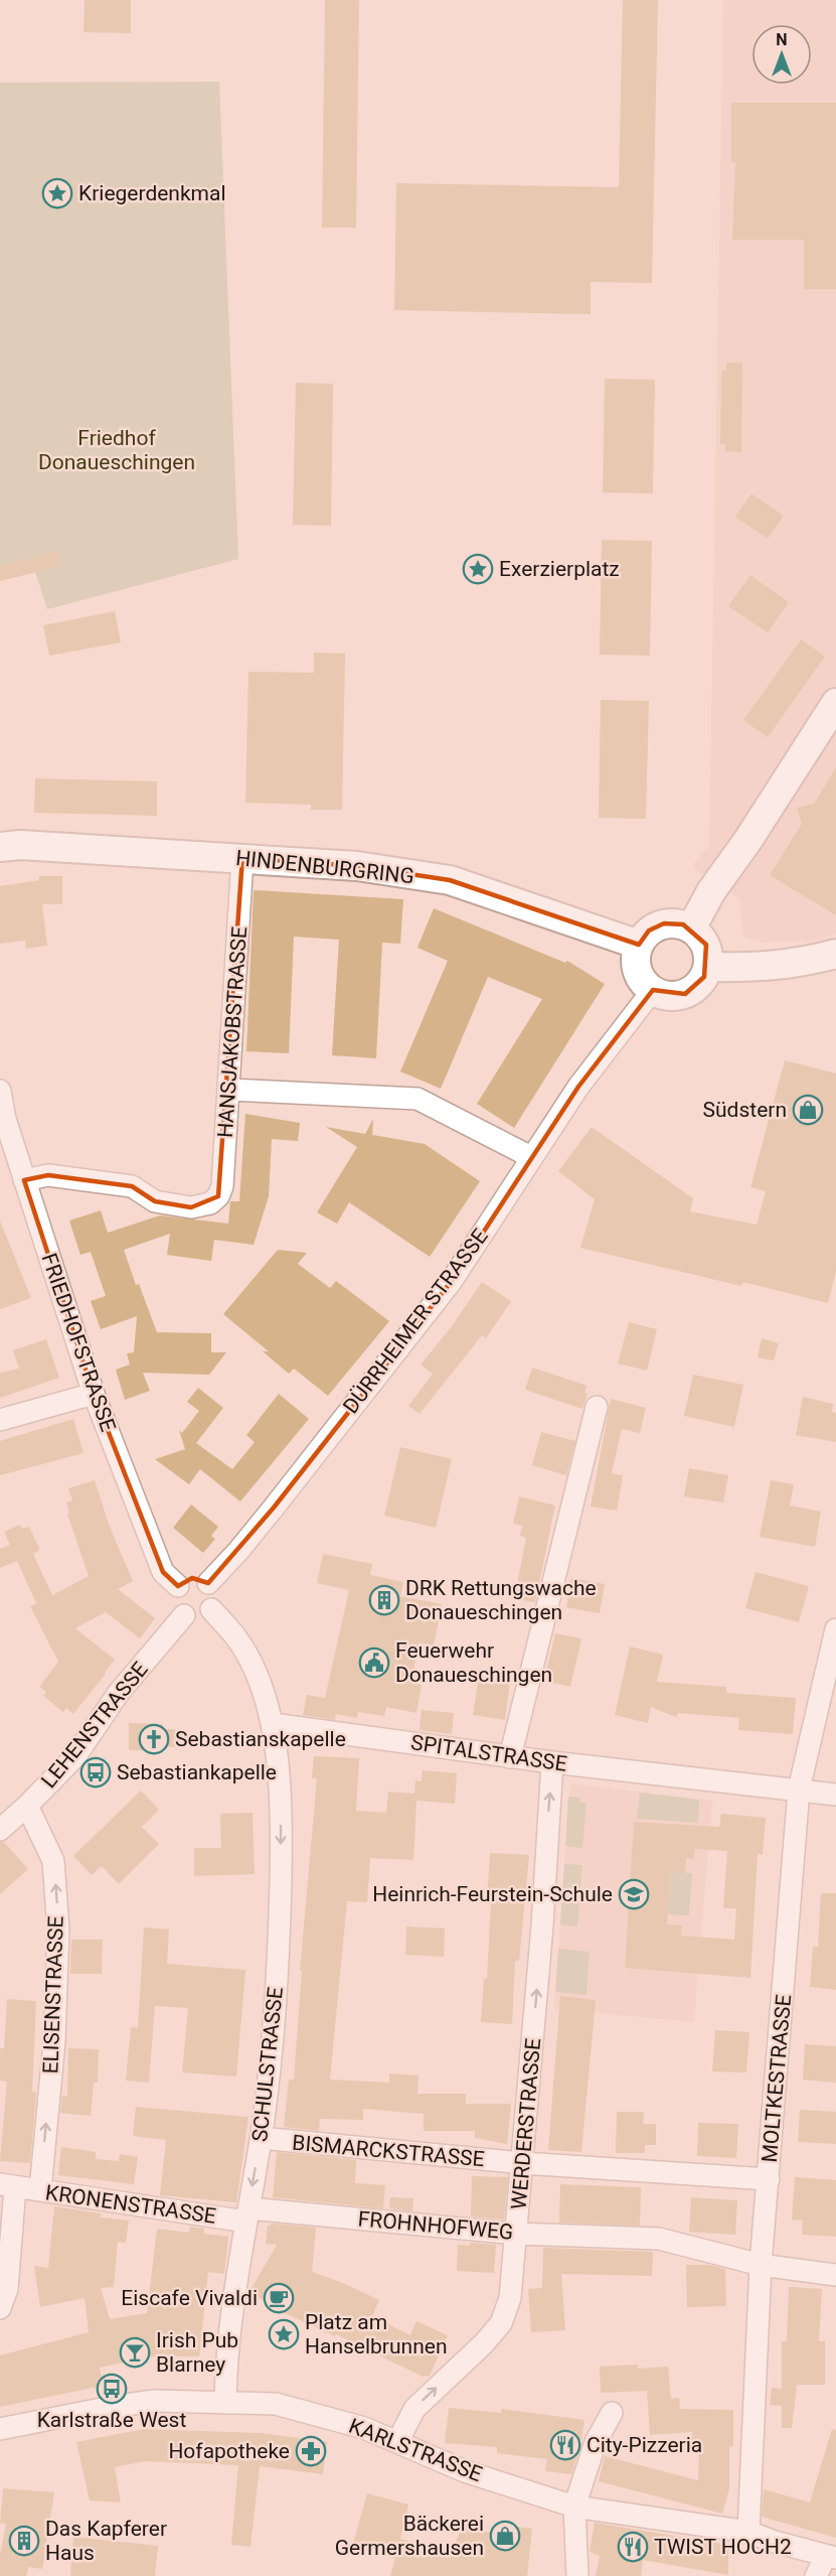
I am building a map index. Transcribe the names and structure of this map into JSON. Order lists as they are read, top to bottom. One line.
{"streets":{"main road":["HINDENBURGRING"],"street":["HANSJAKOBSTRASSE","DÜRRHEIMER STRASSE","FRIEDHOFSTRASSE","LEHENSTRASSE","SPITALSTRASSE","ELISENSTRASSE","SCHULSTRASSE","MOLTKESTRASSE","WERDERSTRASSE","BISMARCKSTRASSE","KRONENSTRASSE","FROHNHOFWEG","KARLSTRASSE"]},"crossings":[["HINDENBURGRING","HANSJAKOBSTRASSE"],["HINDENBURGRING","DÜRRHEIMER STRASSE"],["HANSJAKOBSTRASSE","FRIEDHOFSTRASSE"],["DÜRRHEIMER STRASSE","FRIEDHOFSTRASSE"],["DÜRRHEIMER STRASSE","LEHENSTRASSE"],["FRIEDHOFSTRASSE","LEHENSTRASSE"],["LEHENSTRASSE","ELISENSTRASSE"],["SPITALSTRASSE","SCHULSTRASSE"],["SPITALSTRASSE","MOLTKESTRASSE"],["SPITALSTRASSE","WERDERSTRASSE"],["ELISENSTRASSE","KRONENSTRASSE"],["SCHULSTRASSE","BISMARCKSTRASSE"],["SCHULSTRASSE","KRONENSTRASSE"],["SCHULSTRASSE","FROHNHOFWEG"],["SCHULSTRASSE","KARLSTRASSE"],["MOLTKESTRASSE","BISMARCKSTRASSE"],["MOLTKESTRASSE","FROHNHOFWEG"],["MOLTKESTRASSE","KARLSTRASSE"],["WERDERSTRASSE","BISMARCKSTRASSE"],["WERDERSTRASSE","FROHNHOFWEG"],["WERDERSTRASSE","KARLSTRASSE"],["KRONENSTRASSE","FROHNHOFWEG"]],"one_way":["ELISENSTRASSE","SCHULSTRASSE","WERDERSTRASSE"],"parks":["Friedhof Donaueschingen"],"places":{"place":["Kriegerdenkmal","Exerzierplatz","Platz am Hanselbrunnen"],"shop":["Südstern","Bäckerei Germershausen"],"building":["DRK Rettungswache Donaueschingen","Das Kapferer Haus"],"public building":["Feuerwehr Donaueschingen"],"church":["Sebastianskapelle"],"bus stop":["Sebastiankapelle","Karlstraße West"],"school or university":["Heinrich-Feurstein-Schule"],"cafe":["Eiscafe Vivaldi"],"bar":["Irish Pub Blarney"],"restaurant":["City-Pizzeria","TWIST HOCH2"],"pharmacy":["Hofapotheke"]},"north":"top"}
